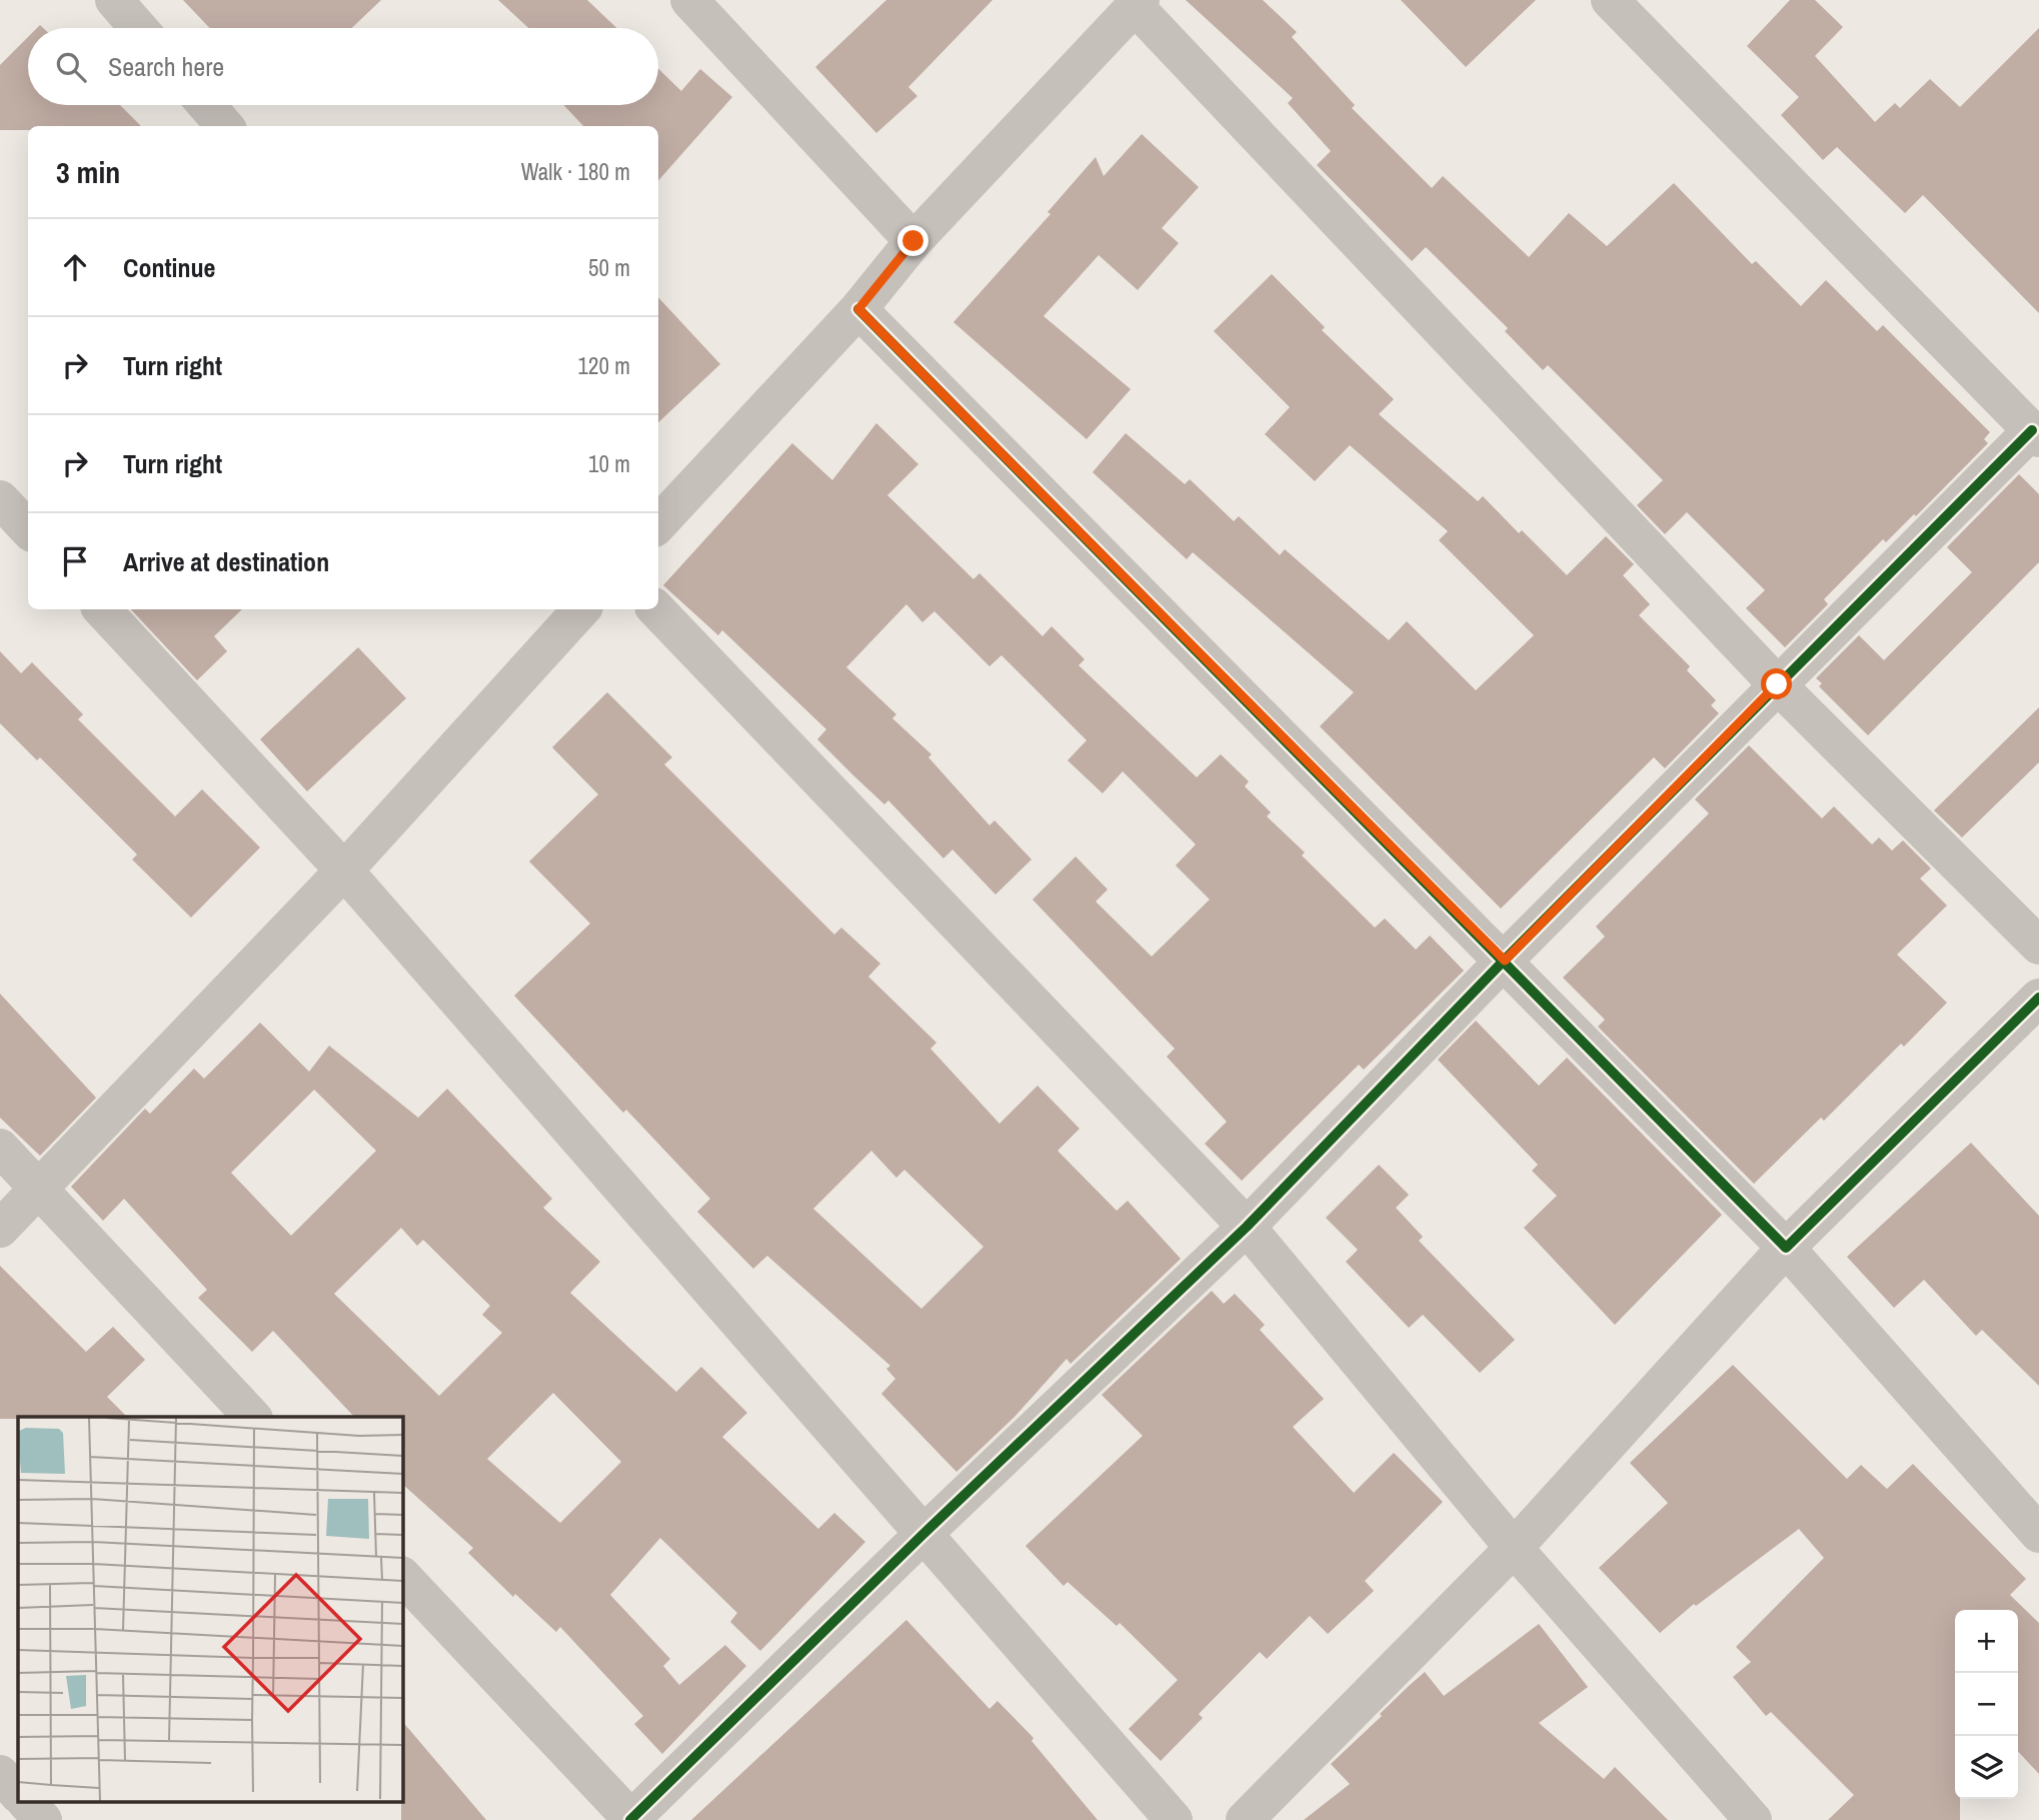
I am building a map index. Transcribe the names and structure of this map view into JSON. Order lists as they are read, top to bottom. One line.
{"page":{"search":"Search here","heading":["3 min","Walk · 180 m"],"list":[["Continue","50 m"],["Turn right","120 m"],["Turn right","10 m"],"Arrive at destination"],"map_buttons":["+","−"]}}
